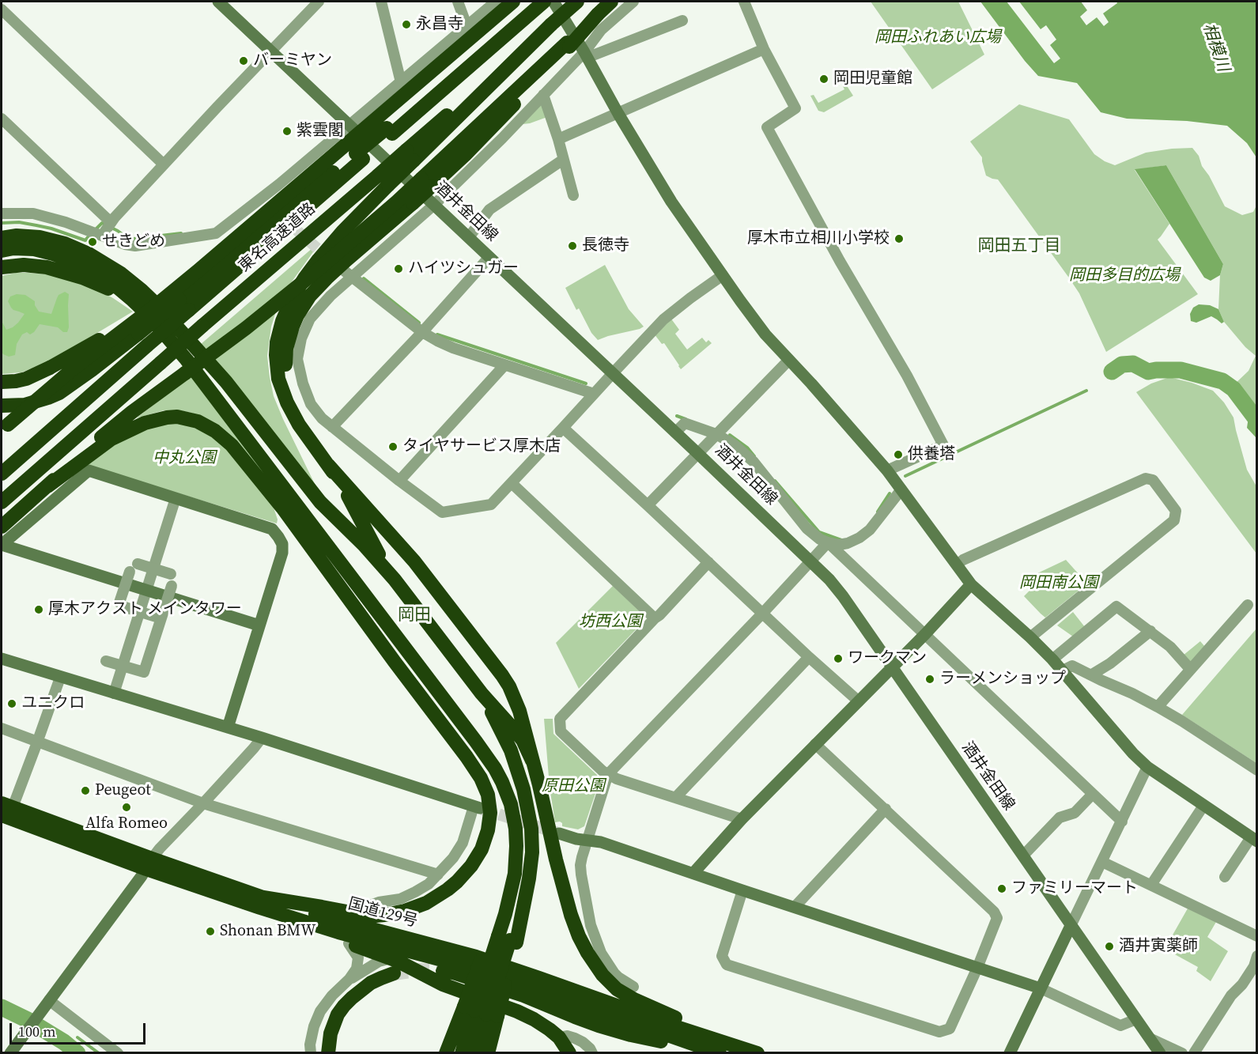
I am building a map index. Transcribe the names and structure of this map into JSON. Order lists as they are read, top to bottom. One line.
{"streets":{"highway":["東名高速道路","国道129号"],"street":["酒井金田線"]},"districts":["岡田五丁目","岡田"],"water":["相模川"],"parks":["岡田ふれあい広場","岡田多目的広場","中丸公園","岡田南公園","坊西公園","原田公園"],"places":["永昌寺","バーミヤン","岡田児童館","紫雲閣","厚木市立相川小学校","せきどめ","長徳寺","ハイツシュガー","タイヤサービス厚木店","供養塔","厚木アクスト メインタワー","ワークマン","ラーメンショップ","ユニクロ","Peugeot","Alfa Romeo","ファミリーマート","Shonan BMW","酒井寅薬師"],"scale_bar":"100 m"}
